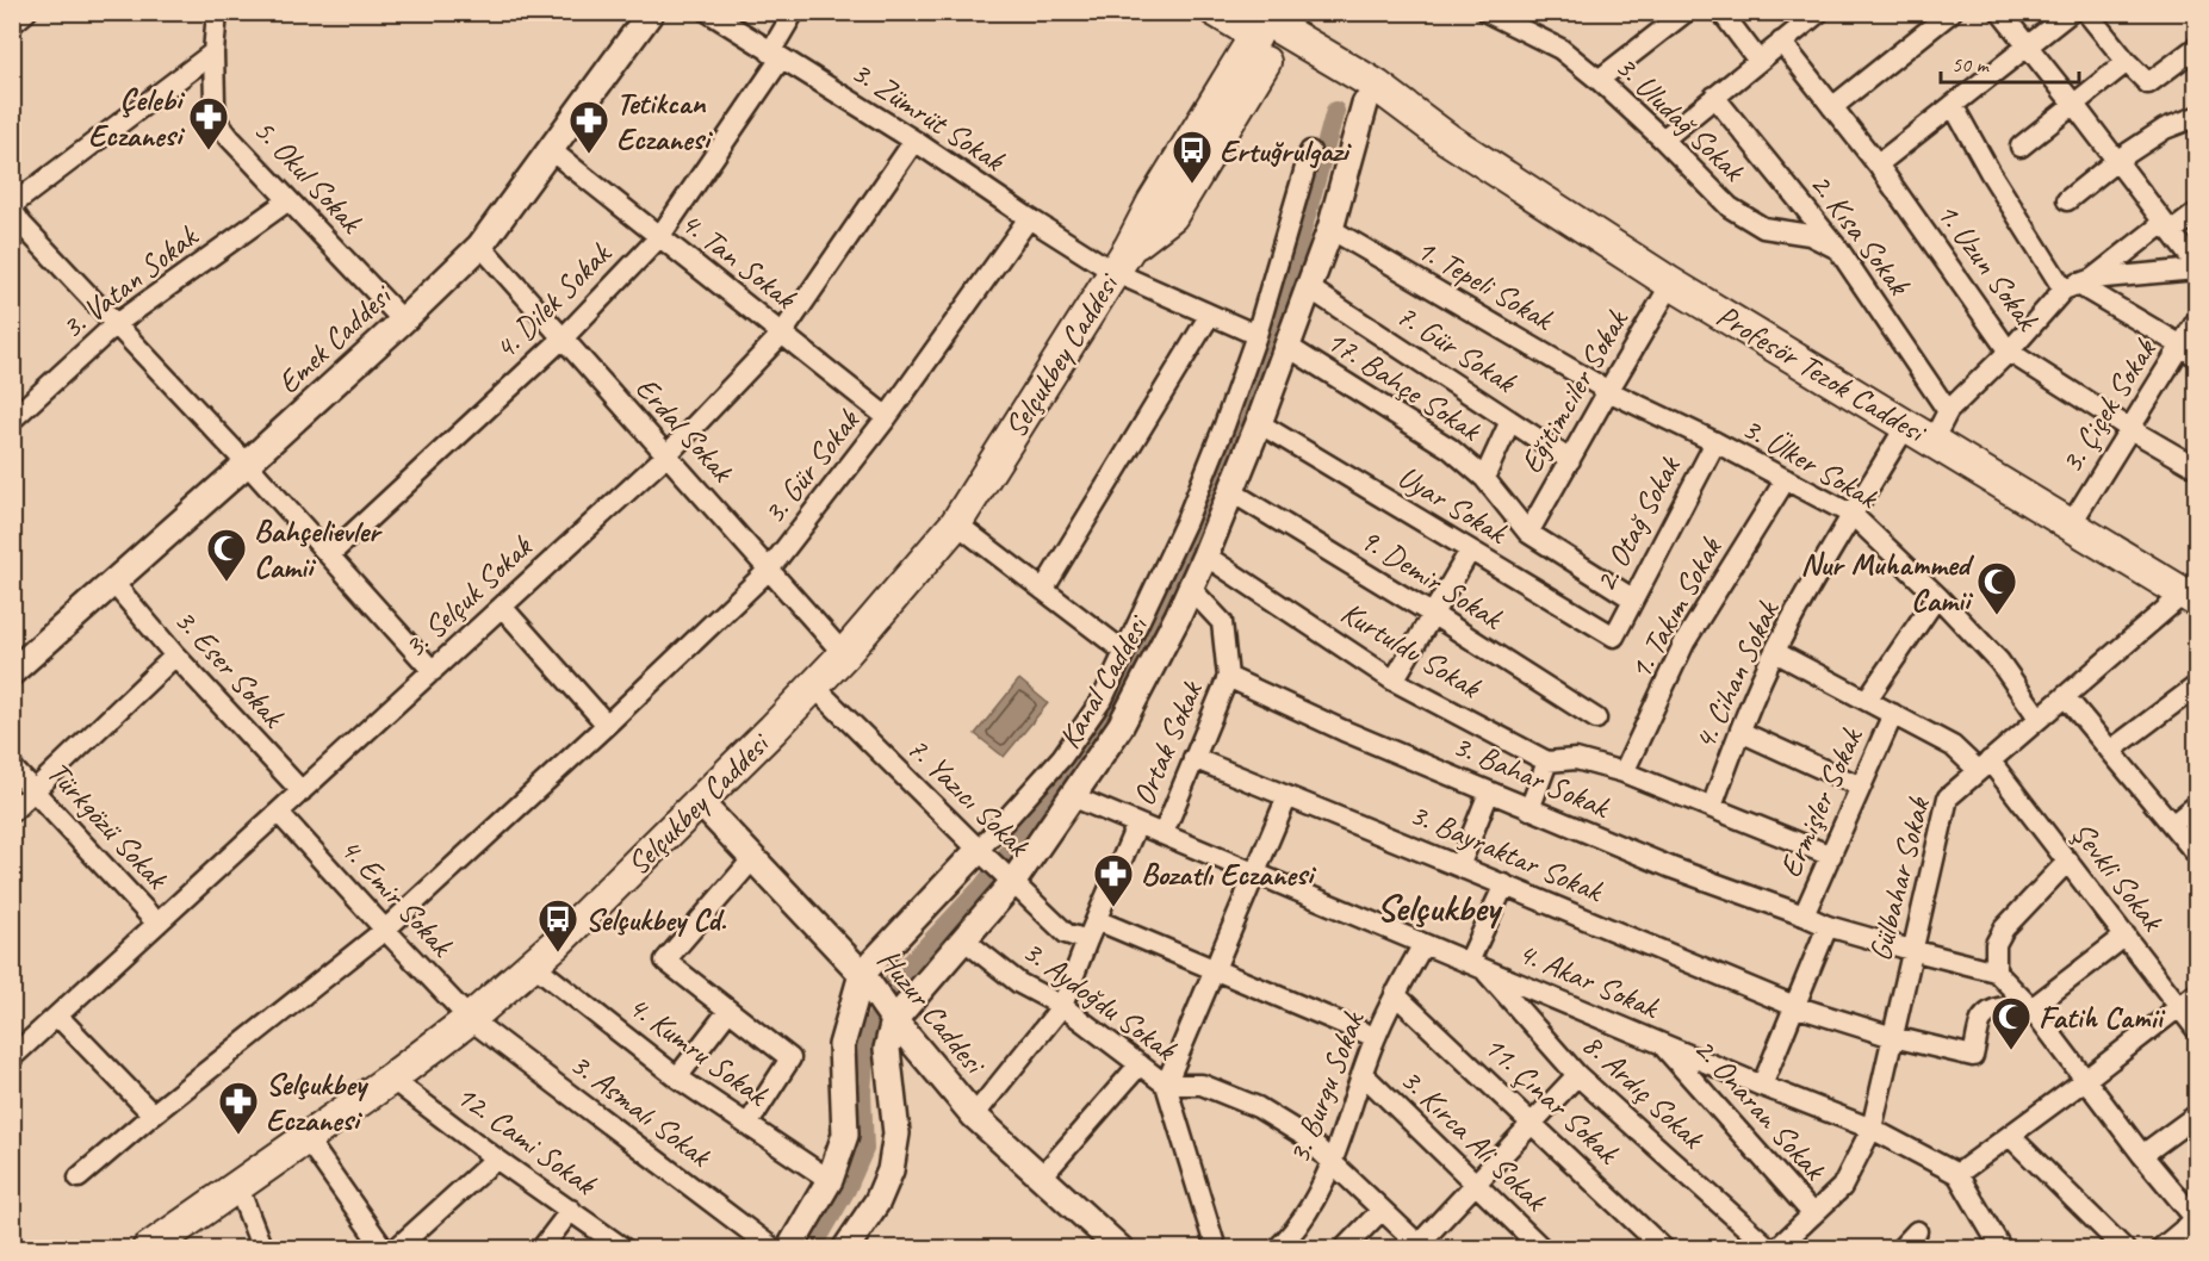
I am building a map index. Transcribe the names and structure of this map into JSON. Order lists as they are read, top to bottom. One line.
{"streets":{"main road":["Selçukbey Caddesi","Profesör Tezok Caddesi"],"street":["3. Zümrüt Sokak","3. Uludağ Sokak","5. Okul Sokak","2. Kısa Sokak","4. Tan Sokak","1. Uzun Sokak","3. Vatan Sokak","1. Tepeli Sokak","4. Dilek Sokak","Emek Caddesi","7. Gür Sokak","17. Bahçe Sokak","Eğitimciler Sokak","3. Çiçek Sokak","Erdal Sokak","3. Ülker Sokak","3. Gür Sokak","Uyar Sokak","2. Otağ Sokak","9. Demir Sokak","3. Selçuk Sokak","1. Takım Sokak","Kurtuldu Sokak","3. Eser Sokak","4. Cihan Sokak","Kanal Caddesi","Ortak Sokak","3. Bahar Sokak","7. Yazıcı Sokak","Ermişler Sokak","Türkgözü Sokak","3. Bayraktar Sokak","Şevkli Sokak","Gülbahar Sokak","4. Emir Sokak","4. Akar Sokak","3. Aydoğdu Sokak","Huzur Caddesi","4. Kumru Sokak","3. Burgu Sokak","8. Ardıç Sokak","11. Çınar Sokak","2. Onaran Sokak","3. Asmalı Sokak","12. Cami Sokak","3. Kırca Ali Sokak"]},"crossings":[["3. Zümrüt Sokak","4. Dilek Sokak"],["3. Zümrüt Sokak","Selçukbey Caddesi"],["3. Zümrüt Sokak","3. Gür Sokak"],["3. Zümrüt Sokak","3. Selçuk Sokak"],["3. Zümrüt Sokak","Kanal Caddesi"],["3. Uludağ Sokak","2. Kısa Sokak"],["5. Okul Sokak","3. Vatan Sokak"],["5. Okul Sokak","Emek Caddesi"],["4. Tan Sokak","4. Dilek Sokak"],["4. Tan Sokak","Emek Caddesi"],["4. Tan Sokak","3. Gür Sokak"],["4. Tan Sokak","3. Selçuk Sokak"],["1. Uzun Sokak","3. Çiçek Sokak"],["1. Tepeli Sokak","Eğitimciler Sokak"],["1. Tepeli Sokak","3. Ülker Sokak"],["1. Tepeli Sokak","Kanal Caddesi"],["4. Dilek Sokak","Erdal Sokak"],["Emek Caddesi","Erdal Sokak"],["Emek Caddesi","3. Eser Sokak"],["7. Gür Sokak","Eğitimciler Sokak"],["7. Gür Sokak","Kanal Caddesi"],["Selçukbey Caddesi","Erdal Sokak"],["Selçukbey Caddesi","7. Yazıcı Sokak"],["Selçukbey Caddesi","4. Emir Sokak"],["Selçukbey Caddesi","Huzur Caddesi"],["Selçukbey Caddesi","4. Kumru Sokak"],["Selçukbey Caddesi","3. Asmalı Sokak"],["Selçukbey Caddesi","12. Cami Sokak"],["Profesör Tezok Caddesi","Eğitimciler Sokak"],["Profesör Tezok Caddesi","3. Çiçek Sokak"],["Profesör Tezok Caddesi","4. Cihan Sokak"],["Profesör Tezok Caddesi","Gülbahar Sokak"],["17. Bahçe Sokak","Eğitimciler Sokak"],["17. Bahçe Sokak","2. Otağ Sokak"],["17. Bahçe Sokak","Kanal Caddesi"],["Eğitimciler Sokak","3. Ülker Sokak"],["Erdal Sokak","3. Gür Sokak"],["Erdal Sokak","3. Selçuk Sokak"],["3. Ülker Sokak","2. Otağ Sokak"],["3. Ülker Sokak","1. Takım Sokak"],["3. Ülker Sokak","4. Cihan Sokak"],["3. Ülker Sokak","Gülbahar Sokak"],["3. Gür Sokak","4. Emir Sokak"],["Uyar Sokak","2. Otağ Sokak"],["Uyar Sokak","Kanal Caddesi"],["9. Demir Sokak","Kanal Caddesi"],["3. Selçuk Sokak","3. Eser Sokak"],["3. Selçuk Sokak","Türkgözü Sokak"],["3. Selçuk Sokak","4. Emir Sokak"],["Kurtuldu Sokak","Kanal Caddesi"],["4. Cihan Sokak","Şevkli Sokak"],["Kanal Caddesi","7. Yazıcı Sokak"],["Kanal Caddesi","4. Akar Sokak"],["Kanal Caddesi","3. Aydoğdu Sokak"],["Kanal Caddesi","Huzur Caddesi"],["Kanal Caddesi","4. Kumru Sokak"],["Ortak Sokak","3. Bahar Sokak"],["Ortak Sokak","3. Bayraktar Sokak"],["Ortak Sokak","4. Akar Sokak"],["3. Bahar Sokak","Ermişler Sokak"],["3. Bahar Sokak","Gülbahar Sokak"],["Ermişler Sokak","Şevkli Sokak"],["3. Bayraktar Sokak","Gülbahar Sokak"],["Şevkli Sokak","Gülbahar Sokak"],["Gülbahar Sokak","4. Akar Sokak"],["Gülbahar Sokak","8. Ardıç Sokak"],["Gülbahar Sokak","2. Onaran Sokak"],["4. Emir Sokak","3. Asmalı Sokak"],["4. Akar Sokak","3. Burgu Sokak"],["4. Akar Sokak","8. Ardıç Sokak"],["4. Akar Sokak","2. Onaran Sokak"],["3. Burgu Sokak","11. Çınar Sokak"],["3. Burgu Sokak","3. Kırca Ali Sokak"]],"districts":["Selçukbey"],"places":{"pharmacy":["Çelebi Eczanesi","Tetikcan Eczanesi","Bozatlı Eczanesi","Selçukbey Eczanesi"],"bus stop":["Ertuğrulgazi","Selçukbey Cd."],"mosque":["Bahçelievler Camii","Nur Muhammed Camii","Fatih Camii"]},"scale_bar":"50 m"}
